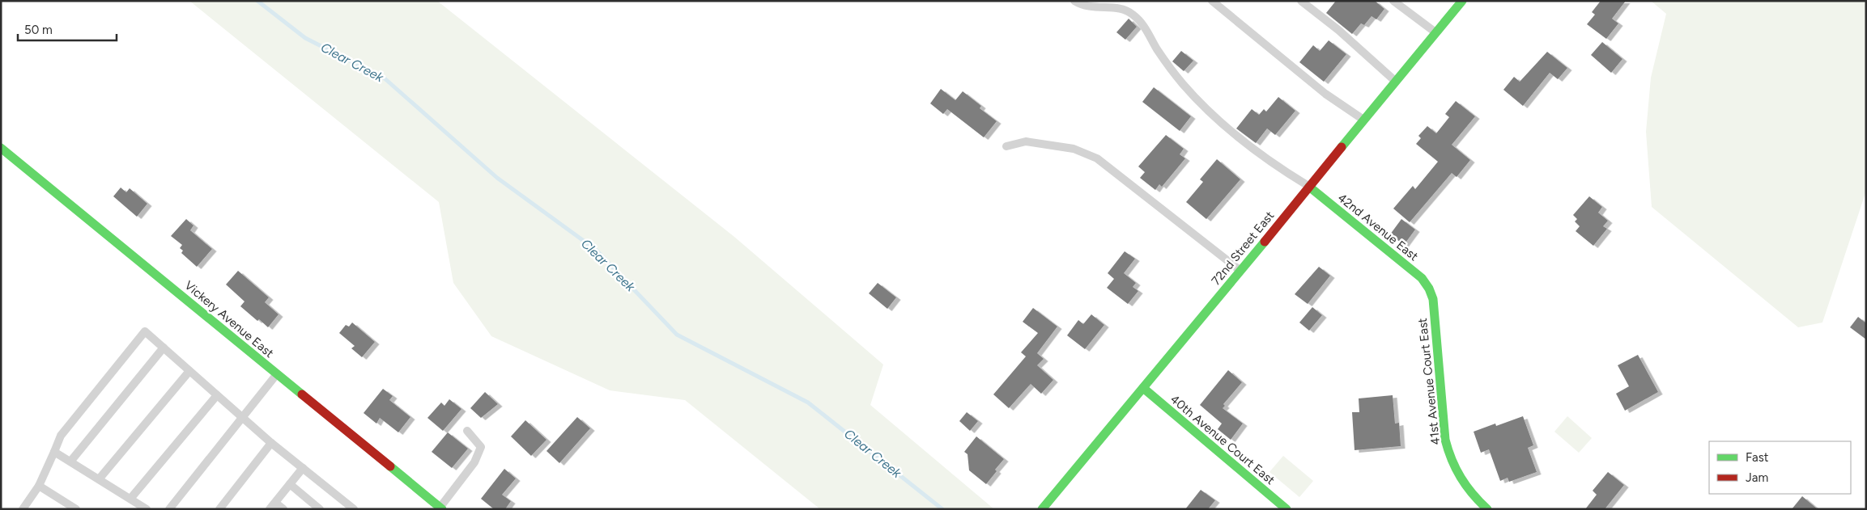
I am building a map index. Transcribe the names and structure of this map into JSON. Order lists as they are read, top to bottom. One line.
{"streets":{"street":["42nd Avenue East","72nd Street East","Vickery Avenue East","41st Avenue Court East","40th Avenue Court East"]},"crossings":[["42nd Avenue East","72nd Street East"],["42nd Avenue East","41st Avenue Court East"],["72nd Street East","40th Avenue Court East"]],"water":["Clear Creek"],"legend":["Fast","Jam"],"scale_bar":"50 m"}
